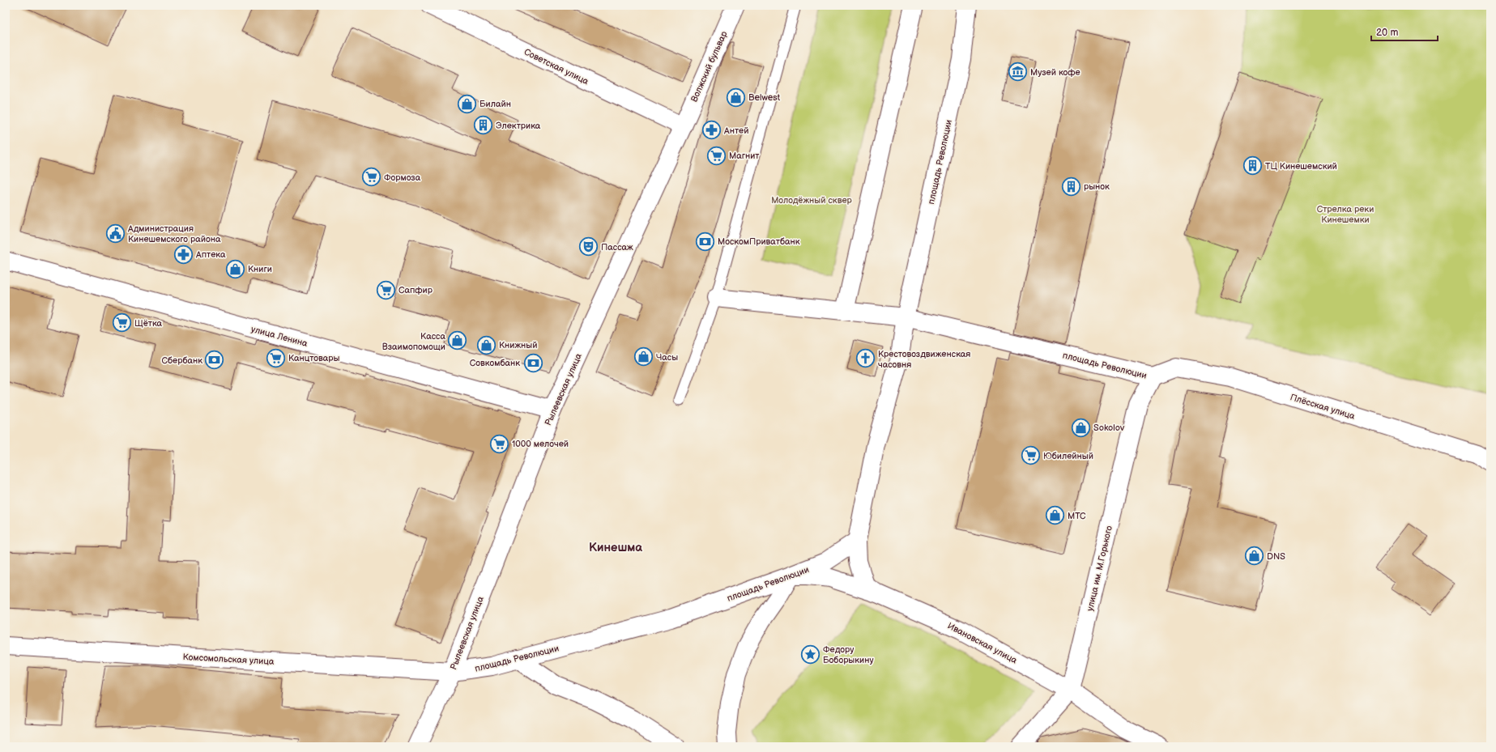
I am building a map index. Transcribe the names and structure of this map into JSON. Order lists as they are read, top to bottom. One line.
{"streets":{"street":["Советская улица","Волжский бульвар","площадь Революции","улица Ленина","Рылеевская улица","Плёсская улица","улица им. М.Горького","Ивановская улица","Комсомольская улица"]},"crossings":[["Советская улица","Волжский бульвар"],["Советская улица","Рылеевская улица"],["Волжский бульвар","Рылеевская улица"],["площадь Революции","Рылеевская улица"],["площадь Революции","Плёсская улица"],["площадь Революции","улица им. М.Горького"],["площадь Революции","Ивановская улица"],["площадь Революции","Комсомольская улица"],["улица Ленина","Рылеевская улица"],["Рылеевская улица","Комсомольская улица"],["Плёсская улица","улица им. М.Горького"],["улица им. М.Горького","Ивановская улица"]],"districts":["Кинешма"],"parks":["Молодёжный сквер","Стрелка реки Кинешемки"],"places":{"museum":["Музей кофе"],"shop":["Belwest","Билайн","Книги","Касса Взаимопомощи","Книжный","Часы","Sokolov","МТС","DNS"],"building":["Электрика","ТЦ Кинешемский","рынок"],"pharmacy":["Антей","Аптека"],"supermarket":["Магнит","Формоза","Сапфир","Щётка","Канцтовары","1000 мелочей","Юбилейный"],"public building":["Администрация Кинешемского района"],"bank":["МоскомПриватбанк","Сбербанк","Совкомбанк"],"theatre":["Пассаж"],"church":["Крестовоздвиженская часовня"],"place":["Федору Боборыкину"]},"scale_bar":"20 m"}
